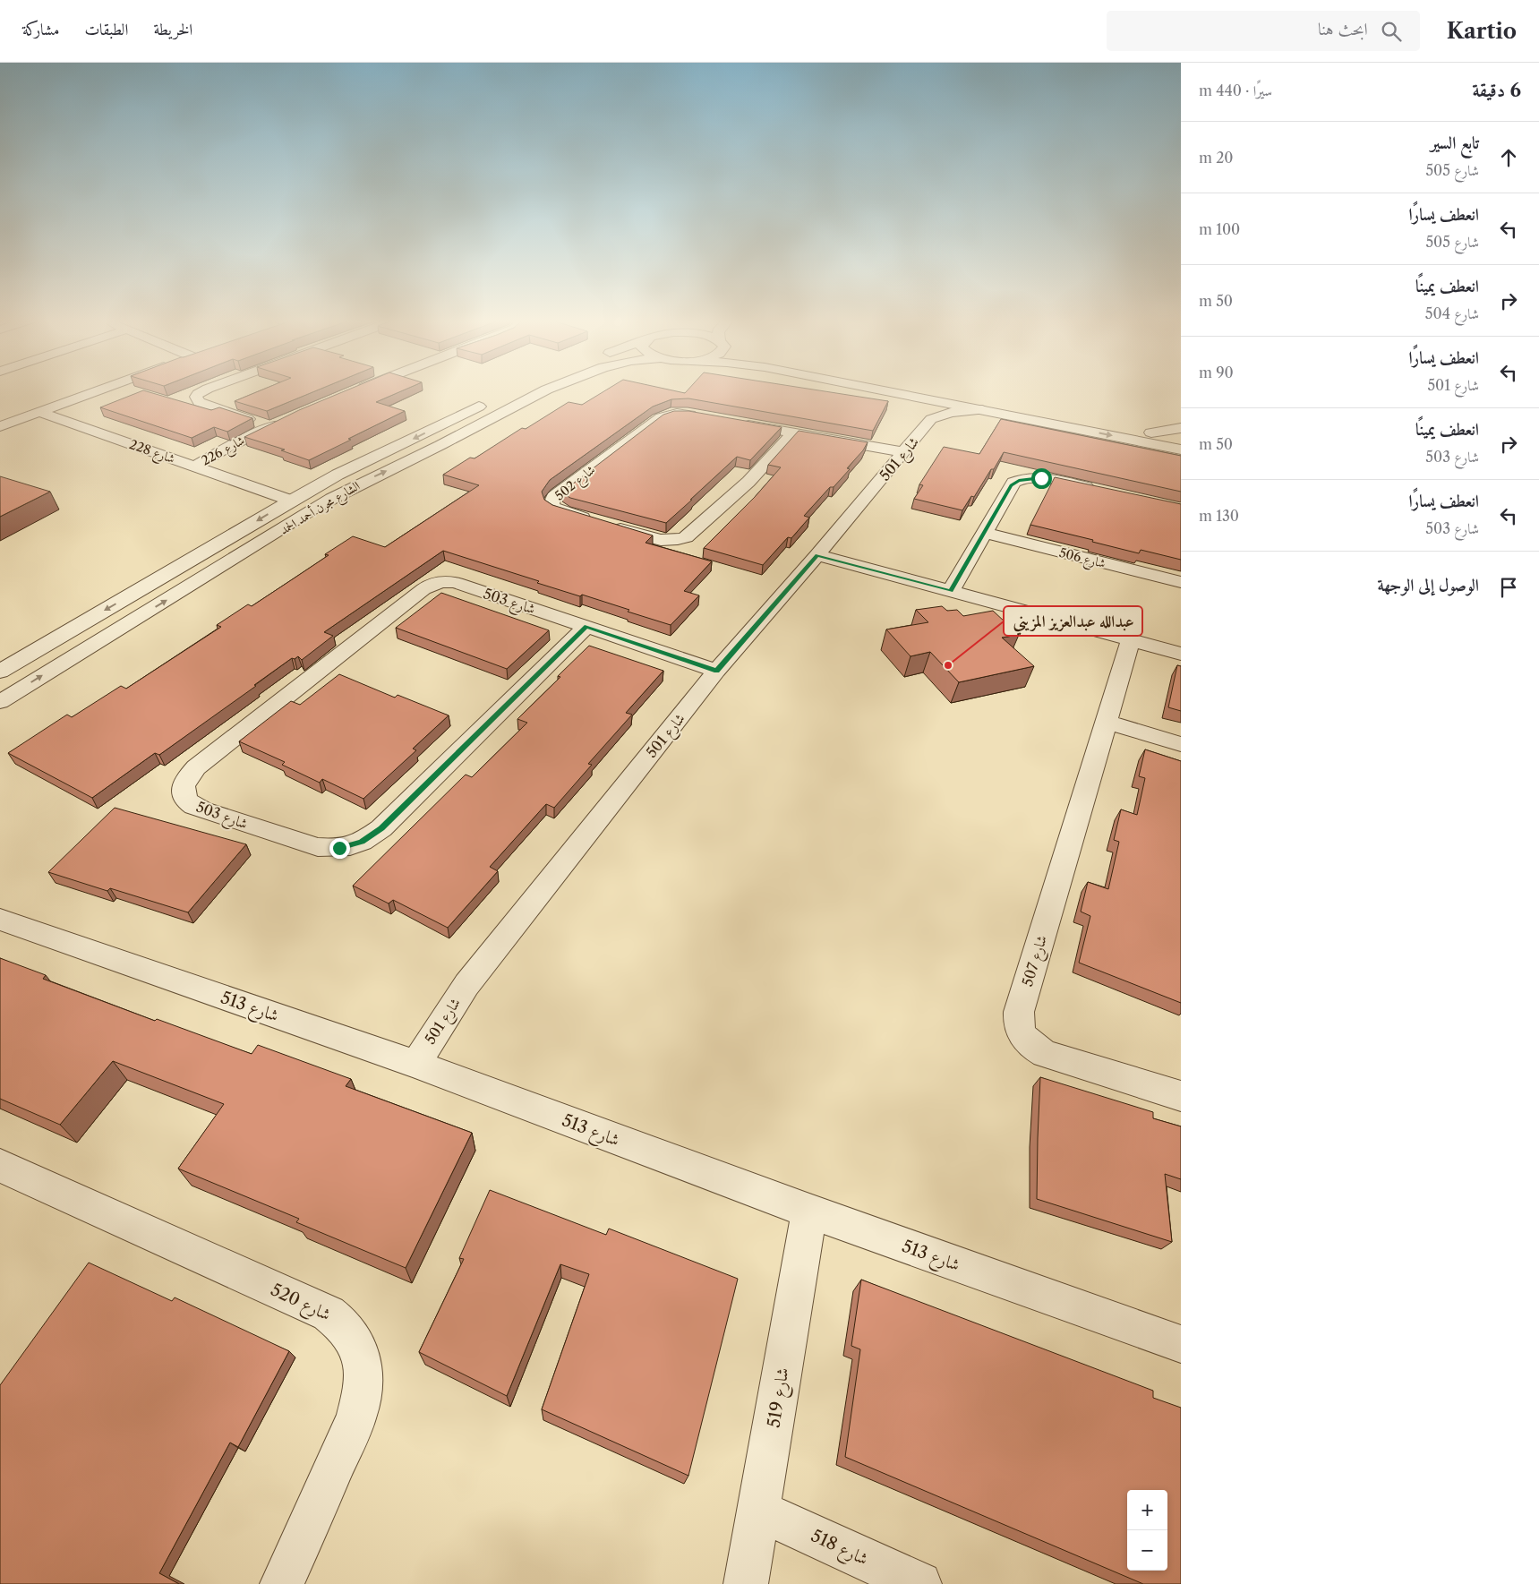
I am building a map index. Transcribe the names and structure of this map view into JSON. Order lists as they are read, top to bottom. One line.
{"streets":{"street":["شارع 226","شارع 228","شارع 501","شارع 502","الشارع مجرن أحمد الحمد","شارع 506","شارع 503","شارع 507","شارع 513","شارع 520","شارع 519","شارع 518"]},"crossings":[["شارع 226","شارع 228"],["شارع 228","الشارع مجرن أحمد الحمد"],["شارع 501","شارع 503"],["شارع 501","شارع 513"],["شارع 513","شارع 519"],["شارع 519","شارع 518"]],"places":["عبدالله عبدالعزيز المزيني"],"page":{"header":"Kartio","search":"ابحث هنا","nav":["الخريطة","الطبقات","مشاركة"],"heading":["6 دقيقة","سيرًا · 440 m"],"list":[["تابع السير","شارع 505","20 m"],["انعطف يسارًا","شارع 505","100 m"],["انعطف يمينًا","شارع 504","50 m"],["انعطف يسارًا","شارع 501","90 m"],["انعطف يمينًا","شارع 503","50 m"],["انعطف يسارًا","شارع 503","130 m"],"الوصول إلى الوجهة"],"map_buttons":["+","−"]}}
